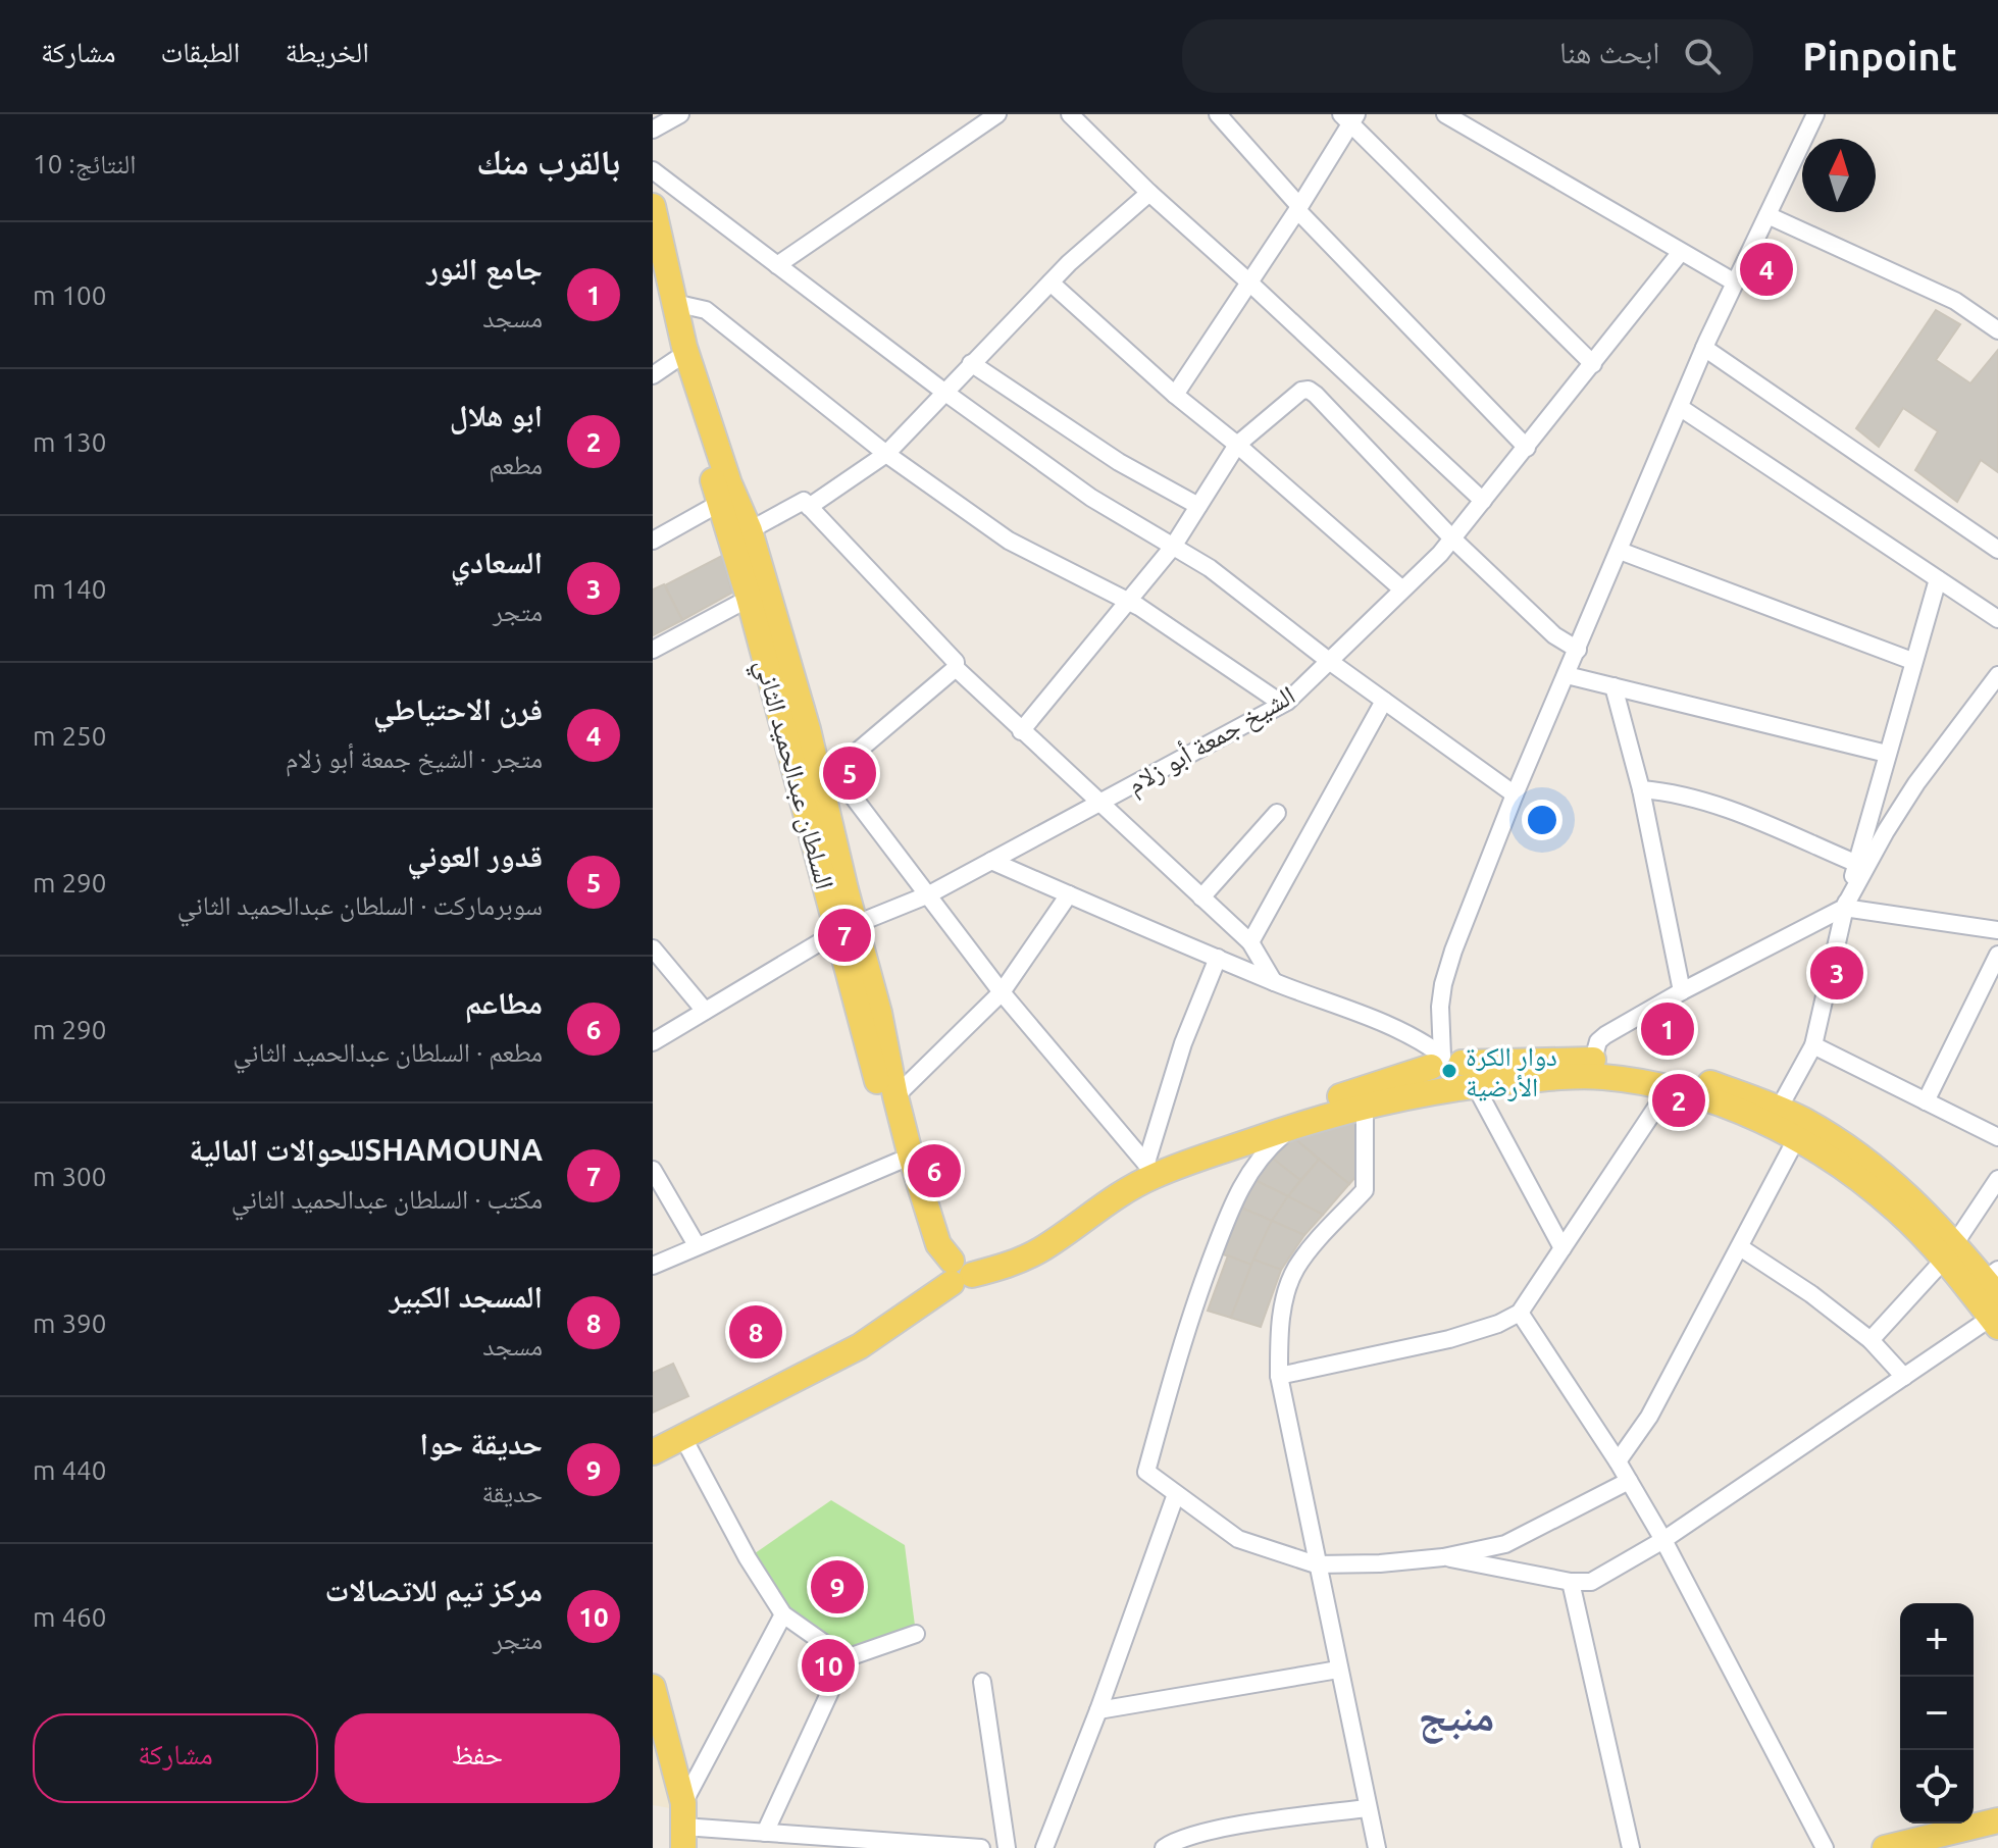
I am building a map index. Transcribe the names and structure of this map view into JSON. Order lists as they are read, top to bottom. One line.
{"streets":{"main road":["السلطان عبدالحميد الثاني"],"street":["الشيخ جمعة أبو زلام"]},"crossings":[["الشيخ جمعة أبو زلام","السلطان عبدالحميد الثاني"]],"districts":["منبج"],"places":["دوار الكرة الأرضية"],"north":"top","page":{"header":"Pinpoint","search":"ابحث هنا","nav":["الخريطة","الطبقات","مشاركة"],"heading":["بالقرب منك","النتائج: 10"],"list":[{"mark":"1","name":"جامع النور","note":"مسجد","value":"100 m"},{"mark":"2","name":"ابو هلال","note":"مطعم","value":"130 m"},{"mark":"3","name":"السعادي","note":"متجر","value":"140 m"},{"mark":"4","name":"فرن الاحتياطي","note":"متجر · الشيخ جمعة أبو زلام","value":"250 m"},{"mark":"5","name":"قدور العوني","note":"سوبرماركت · السلطان عبدالحميد الثاني","value":"290 m"},{"mark":"6","name":"مطاعم","note":"مطعم · السلطان عبدالحميد الثاني","value":"290 m"},{"mark":"7","name":"SHAMOUNAللحوالات المالية","note":"مكتب · السلطان عبدالحميد الثاني","value":"300 m"},{"mark":"8","name":"المسجد الكبير","note":"مسجد","value":"390 m"},{"mark":"9","name":"حديقة حوا","note":"حديقة","value":"440 m"},{"mark":"10","name":"مركز تيم للاتصالات","note":"متجر","value":"460 m"}],"pins":["4","5","7","3","1","2","6","8","9","10"],"map_buttons":["+","−"],"buttons":["حفظ","مشاركة"]}}
